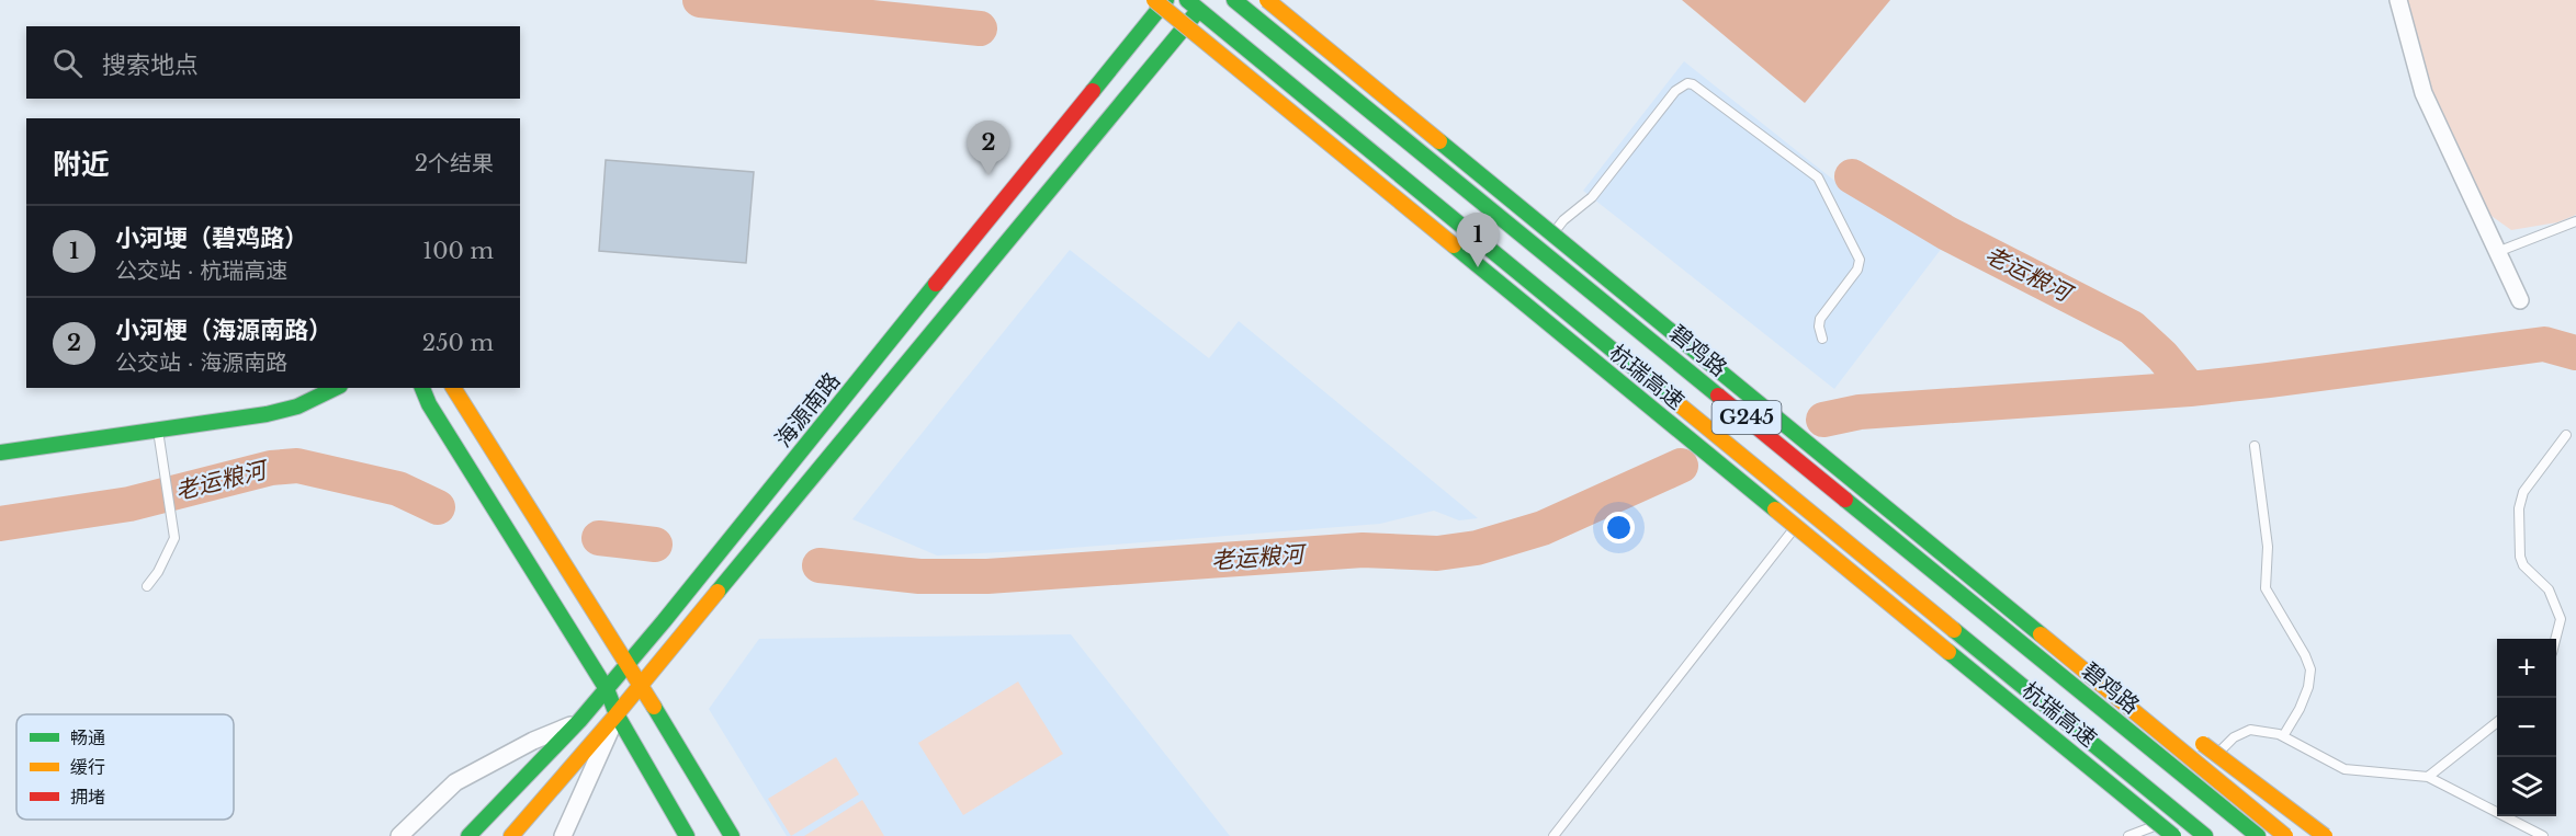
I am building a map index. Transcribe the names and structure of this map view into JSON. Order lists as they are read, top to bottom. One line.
{"streets":{"main road":["碧鸡路","杭瑞高速","海源南路","G245"]},"water":["老运粮河"],"legend":["畅通","缓行","拥堵"],"page":{"search":"搜索地点","heading":["附近","2个结果"],"pins":["2","1"],"list":[{"mark":"1","name":"小河埂（碧鸡路）","note":"公交站 · 杭瑞高速","value":"100 m"},{"mark":"2","name":"小河梗（海源南路）","note":"公交站 · 海源南路","value":"250 m"}],"map_buttons":["+","−"]}}
